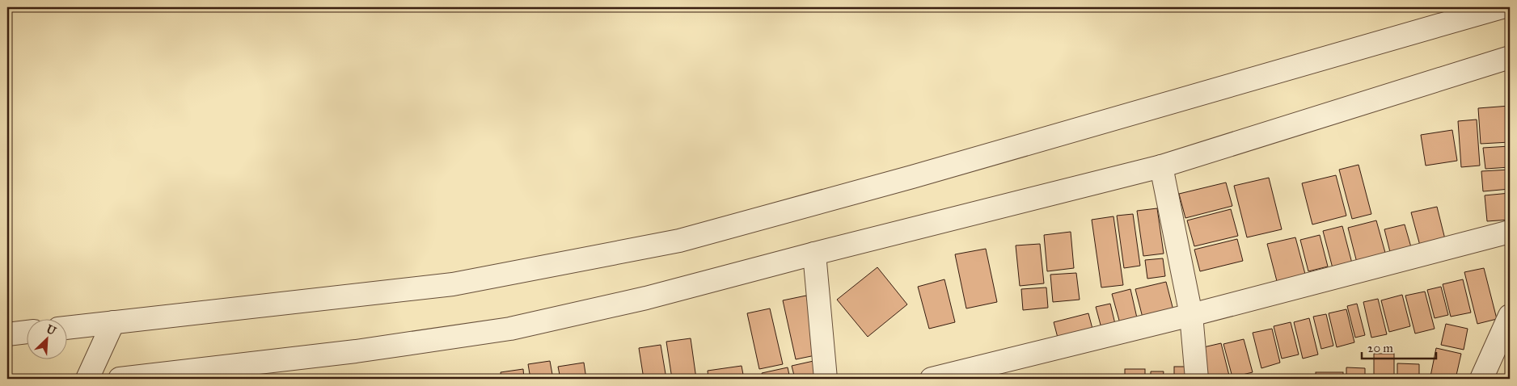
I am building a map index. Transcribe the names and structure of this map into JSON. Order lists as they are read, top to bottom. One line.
{"scale_bar":"20 m","north":"top right"}
